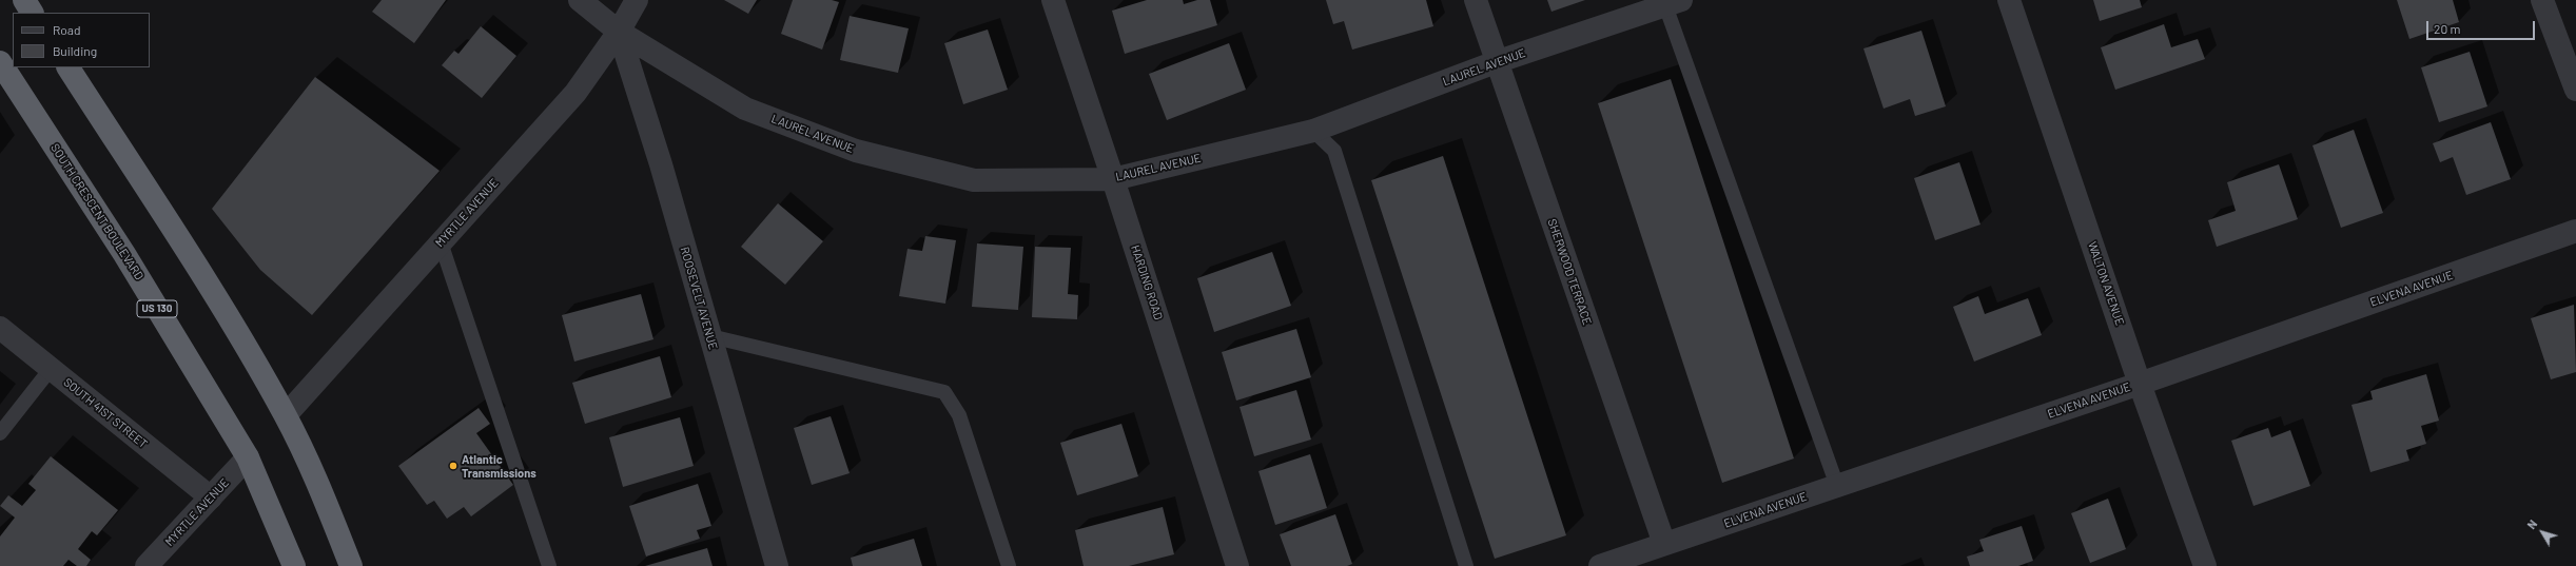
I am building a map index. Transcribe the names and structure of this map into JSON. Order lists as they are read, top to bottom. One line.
{"streets":{"highway":["SOUTH CRESCENT BOULEVARD","US 130"],"street":["LAUREL AVENUE","MYRTLE AVENUE","SHERWOOD TERRACE","HARDING ROAD","WALTON AVENUE","ELVENA AVENUE","ROOSEVELT AVENUE","SOUTH 41ST STREET"]},"crossings":[["LAUREL AVENUE","MYRTLE AVENUE"],["LAUREL AVENUE","SHERWOOD TERRACE"],["LAUREL AVENUE","HARDING ROAD"],["LAUREL AVENUE","ROOSEVELT AVENUE"],["SOUTH CRESCENT BOULEVARD","MYRTLE AVENUE"],["MYRTLE AVENUE","ROOSEVELT AVENUE"],["MYRTLE AVENUE","SOUTH 41ST STREET"],["SHERWOOD TERRACE","ELVENA AVENUE"],["WALTON AVENUE","ELVENA AVENUE"]],"places":["Atlantic Transmissions"],"legend":["Road","Building"],"scale_bar":"20 m","north":"top left"}
